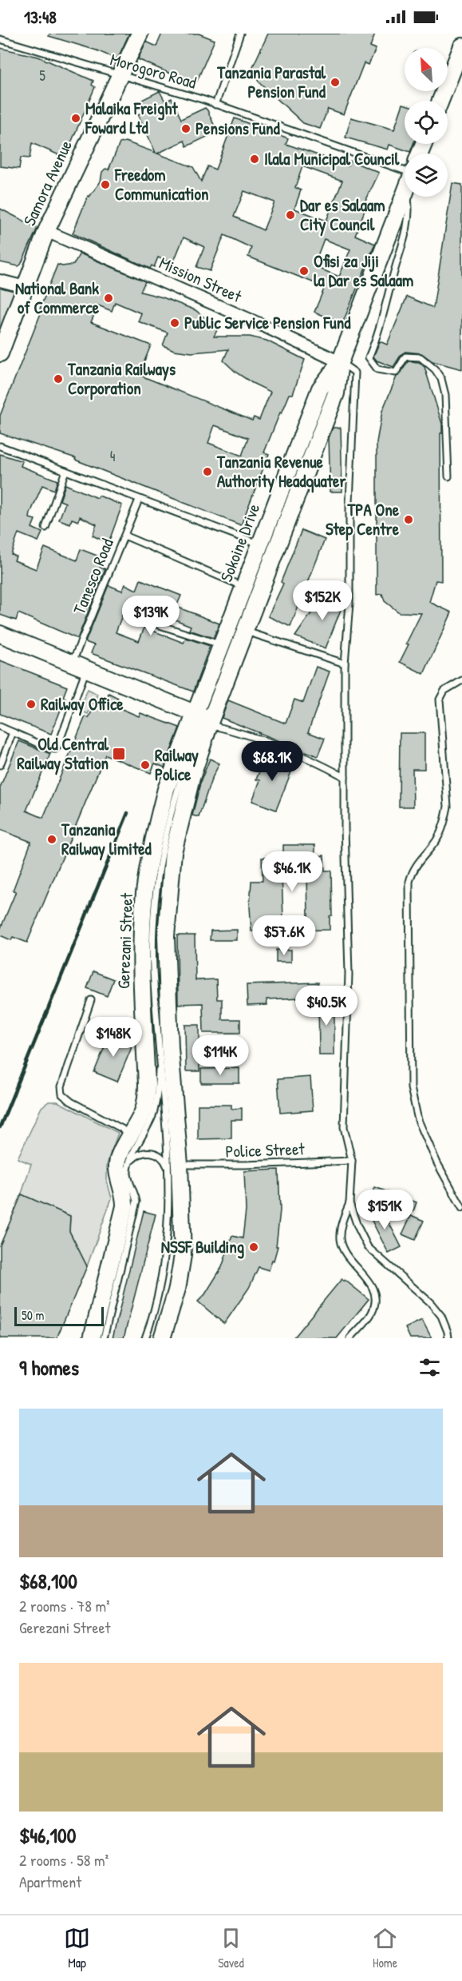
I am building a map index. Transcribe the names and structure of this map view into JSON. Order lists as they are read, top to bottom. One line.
{"streets":{"main road":["Samora Avenue","Sokoine Drive","Gerezani Street"],"street":["Mission Street"],"lane":["Morogoro Road","Tanesco Road","Police Street"]},"crossings":[["Morogoro Road","Samora Avenue"],["Samora Avenue","Mission Street"],["Mission Street","Sokoine Drive"],["Sokoine Drive","Gerezani Street"]],"places":{"other":["Tanzania Parastal Pension Fund","Malaika Freight Foward Ltd","Pensions Fund","Ilala Municipal Council","Freedom Communication","Dar es Salaam City Council","Ofisi za Jiji la Dar es Salaam","National Bank of Commerce","Public Service Pension Fund","Tanzania Railways Corporation","Tanzania Revenue Authority Headquater","TPA One Step Centre","Railway Office","Railway Police","Tanzania Railway limited","NSSF Building"],"transit":["Old Central Railway Station"]},"house_numbers":["5","4"],"scale_bar":"50 m","north":"top left","page":{"status":"13:48","price":["$152K","$139K","$68.1K","$46.1K","$57.6K","$40.5K","$148K","$114K","$151K"],"scale":"50 m","heading":"9 homes","list":[{"name":"$68,100","note":"2 rooms · 78 m² · Gerezani Street"},{"name":"$46,100","note":"2 rooms · 58 m² · Apartment"}],"tabs":["Map","Saved","Home"]}}
